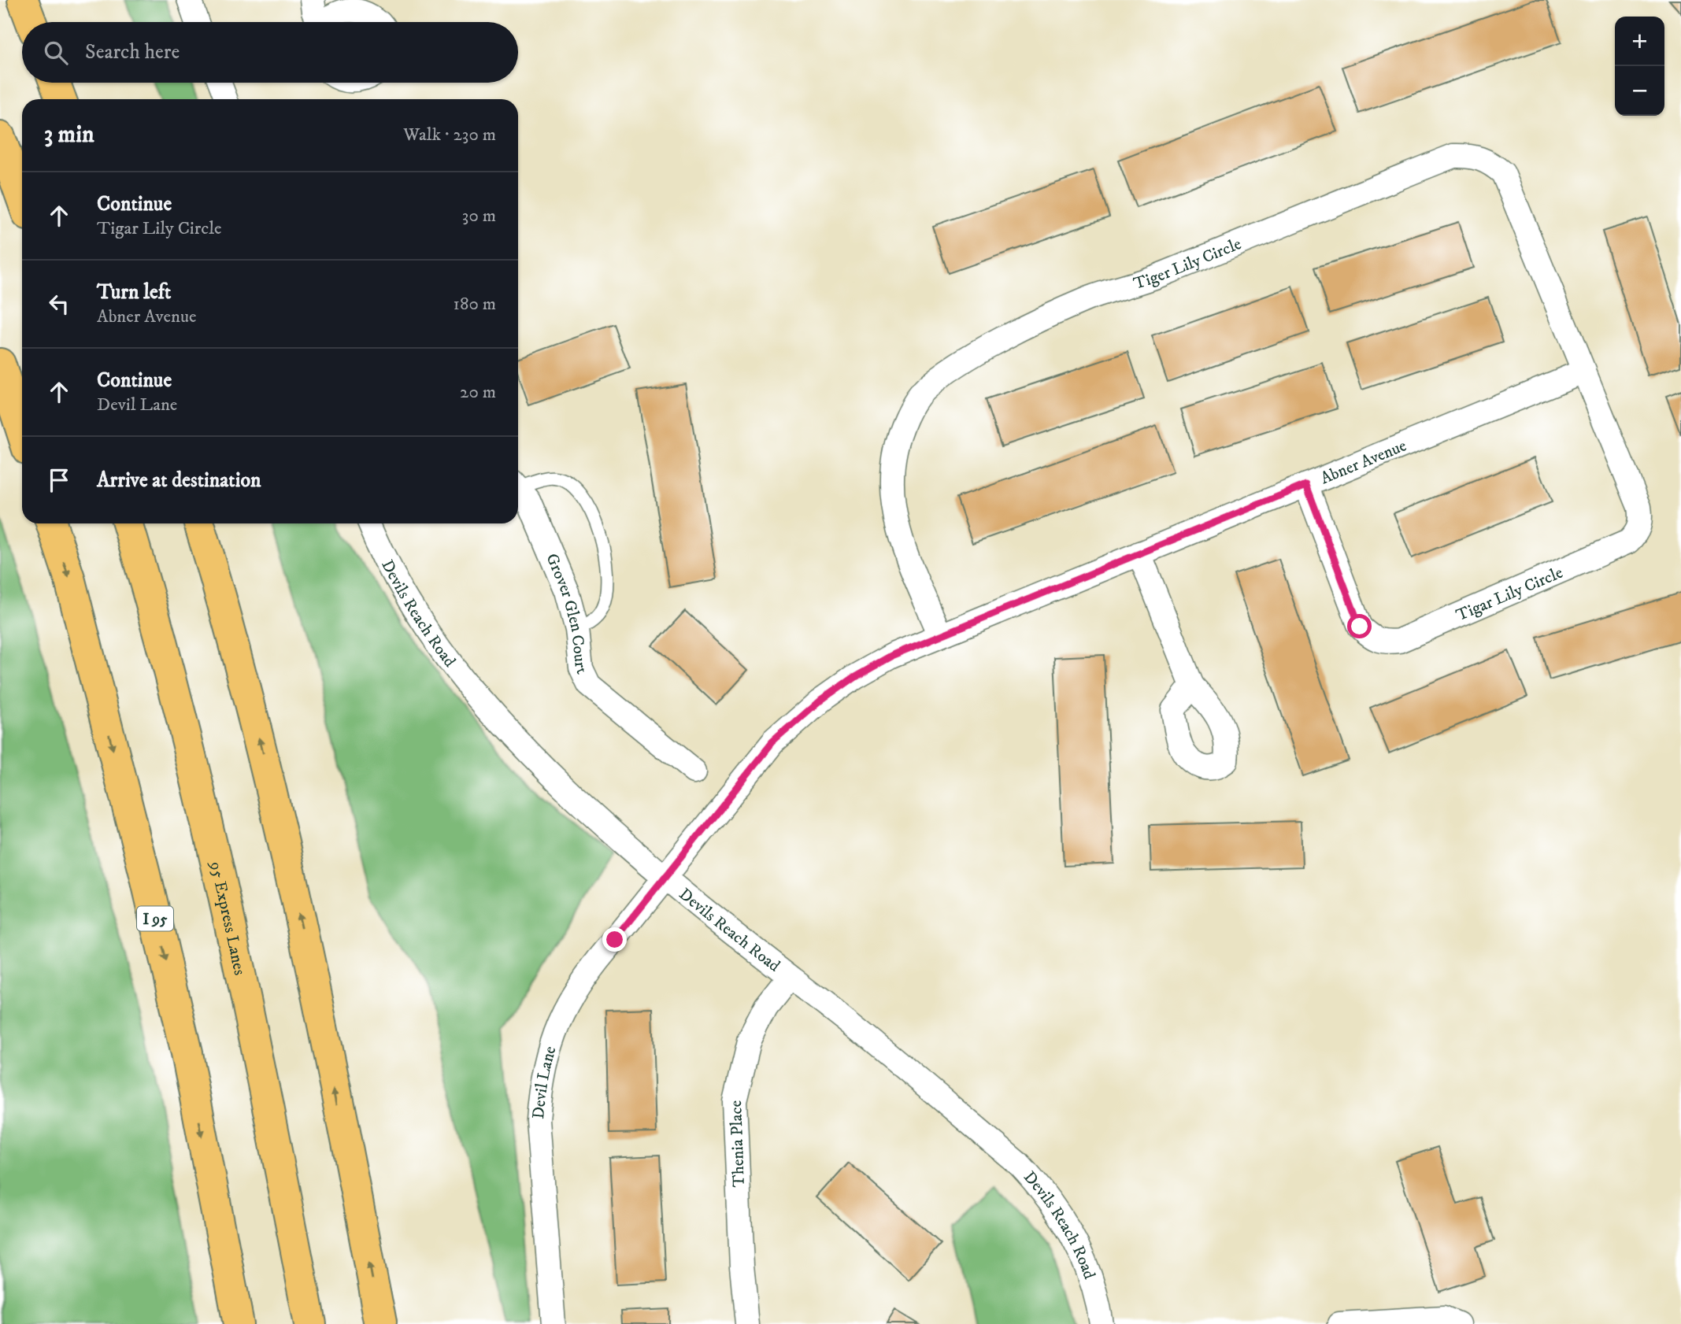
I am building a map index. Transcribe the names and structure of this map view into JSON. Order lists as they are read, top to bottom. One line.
{"streets":{"highway":["I 95","95 Express Lanes"],"street":["Tiger Lily Circle","Abner Avenue","Tigar Lily Circle","Devils Reach Road","Grover Glen Court","Devil Lane","Thenia Place"]},"crossings":[["Tiger Lily Circle","Abner Avenue"],["Tiger Lily Circle","Tigar Lily Circle"],["Abner Avenue","Tigar Lily Circle"],["Abner Avenue","Devils Reach Road"],["Abner Avenue","Devil Lane"],["Devils Reach Road","Devil Lane"],["Devils Reach Road","Thenia Place"]],"page":{"map_buttons":["+","−"],"search":"Search here","heading":["3 min","Walk · 230 m"],"list":[["Continue","Tigar Lily Circle","30 m"],["Turn left","Abner Avenue","180 m"],["Continue","Devil Lane","20 m"],"Arrive at destination"]}}
